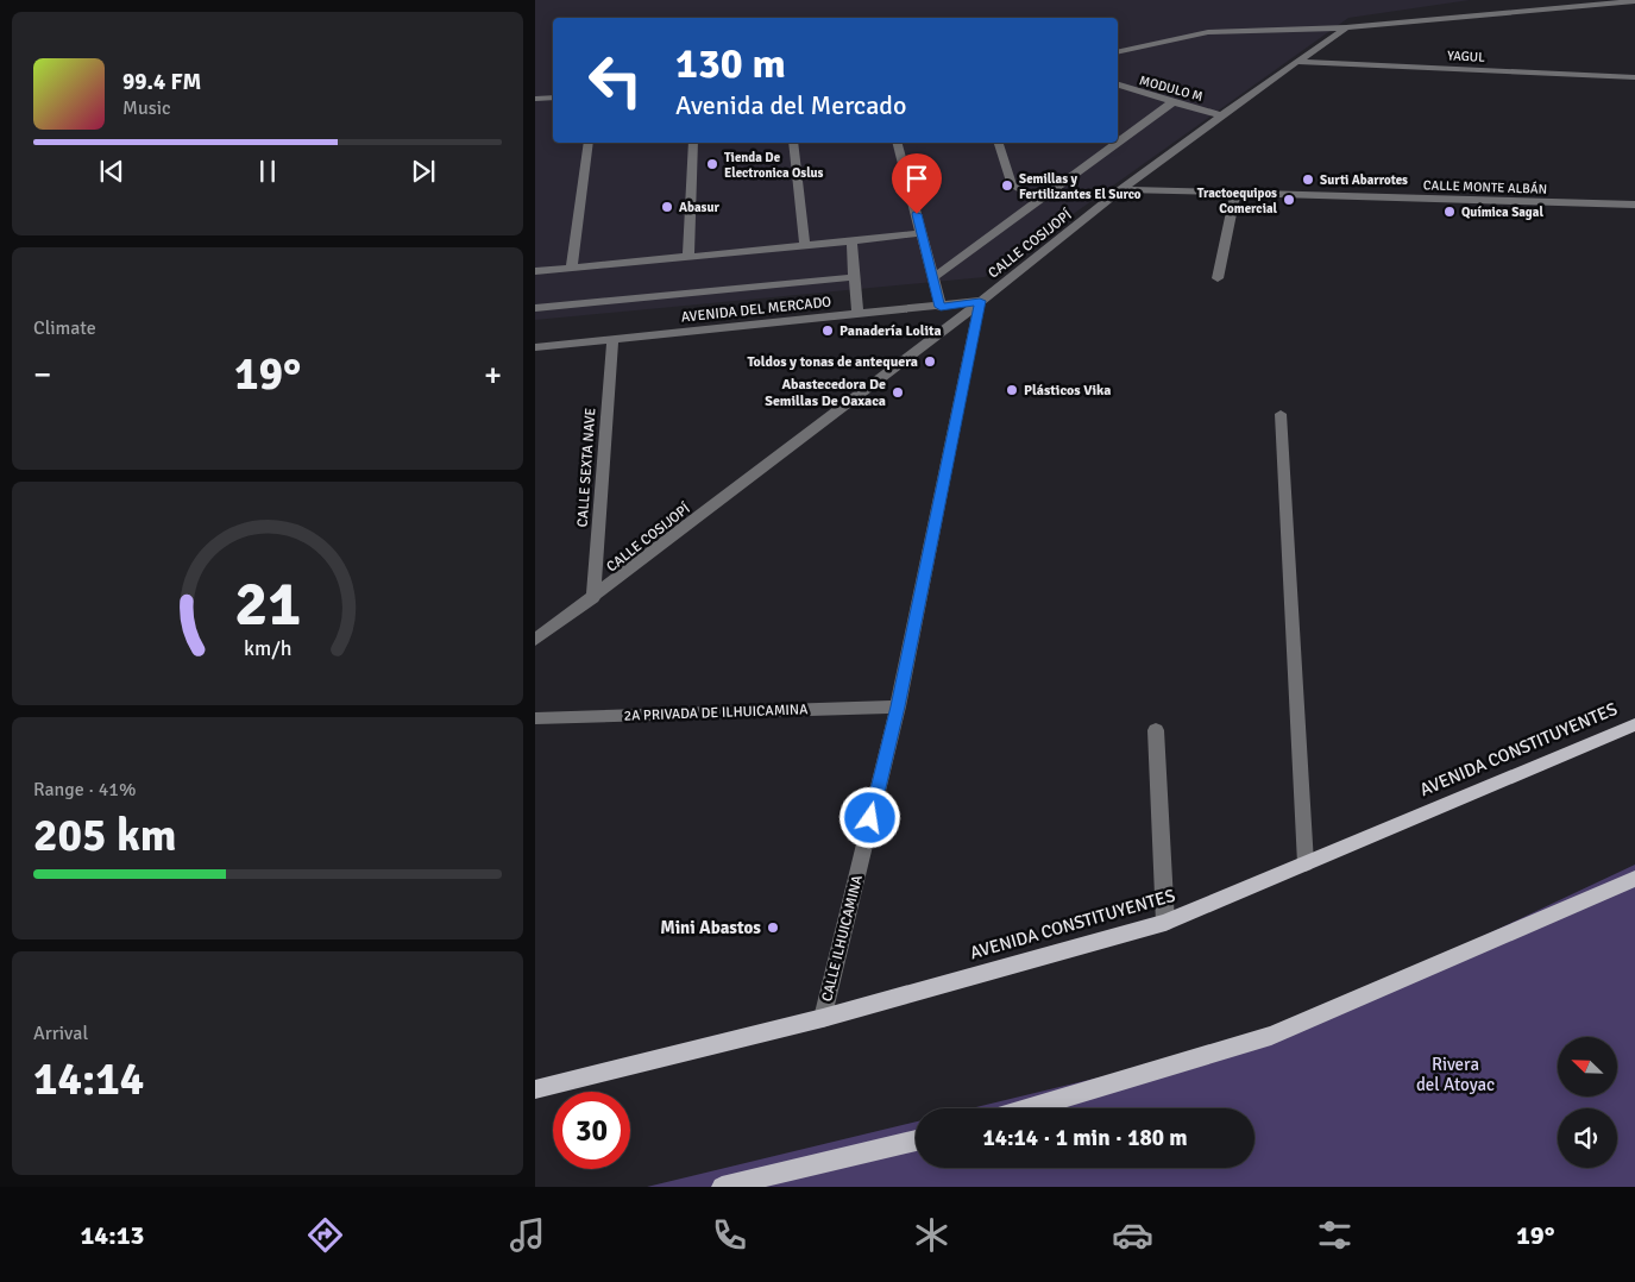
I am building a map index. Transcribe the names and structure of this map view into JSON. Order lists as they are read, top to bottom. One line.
{"streets":{"main road":["AVENIDA CONSTITUYENTES"],"street":["YAGUL","MODULO M","CALLE MONTE ALBÁN","CALLE COSIJOPÍ","AVENIDA DEL MERCADO","CALLE SEXTA NAVE","2A PRIVADA DE ILHUICAMINA","CALLE ILHUICAMINA"]},"crossings":[["YAGUL","CALLE COSIJOPÍ"],["MODULO M","CALLE COSIJOPÍ"],["CALLE MONTE ALBÁN","CALLE COSIJOPÍ"],["CALLE COSIJOPÍ","AVENIDA DEL MERCADO"],["CALLE COSIJOPÍ","CALLE SEXTA NAVE"],["CALLE COSIJOPÍ","CALLE ILHUICAMINA"],["AVENIDA DEL MERCADO","CALLE SEXTA NAVE"],["AVENIDA DEL MERCADO","CALLE ILHUICAMINA"],["2A PRIVADA DE ILHUICAMINA","CALLE ILHUICAMINA"],["AVENIDA CONSTITUYENTES","CALLE ILHUICAMINA"]],"parks":["Rivera del Atoyac"],"places":["Tienda De Electronica Oslus","Surti Abarrotes","Semillas y Fertilizantes El Surco","Tractoequipos Comercial","Abasur","Química Sagal","Panadería Lolita","Toldos y tonas de antequera","Plásticos Vika","Abastecedora De Semillas De Oaxaca","Mini Abastos"],"north":"top left","page":{"turn":["130 m","Avenida del Mercado"],"song":["99.4 FM","Music"],"tile":["Climate",["Range · 41%","205 km"],["Arrival","14:14"]],"heat":["−","19°","+"],"limit":"30","trip":"14:14 · 1 min · 180 m","tabs":["14:13","19°"],"gauge":["21","km/h"]}}
